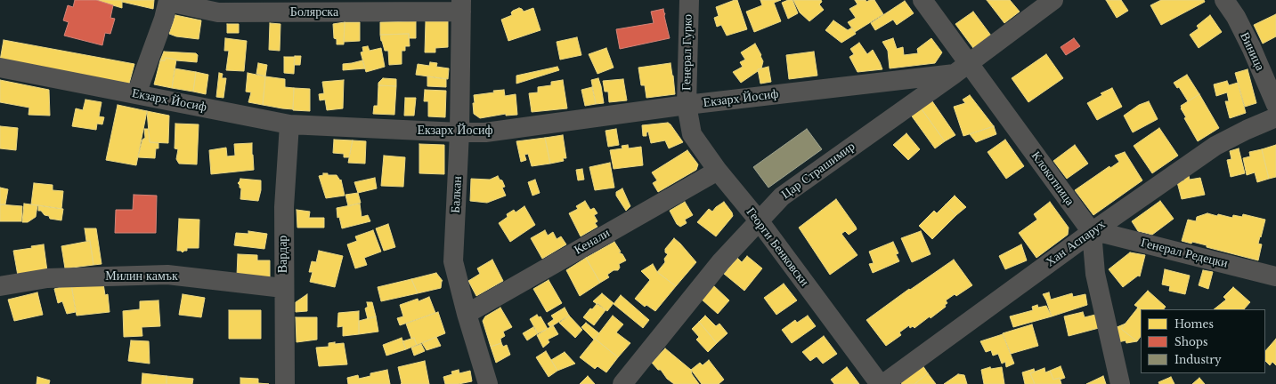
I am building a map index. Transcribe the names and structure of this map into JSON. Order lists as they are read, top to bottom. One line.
{"streets":{"street":["Болярска","Виница","Генерал Гурко","Екзарх Йосиф","Цар Страшимир","Клокотница","Балкан","Кенали","Хан Аспарух","Георги Бенковски","Генерал Редецки","Вардар","Милин камък"]},"crossings":[["Болярска","Балкан"],["Генерал Гурко","Екзарх Йосиф"],["Генерал Гурко","Георги Бенковски"],["Екзарх Йосиф","Цар Страшимир"],["Екзарх Йосиф","Клокотница"],["Екзарх Йосиф","Балкан"],["Екзарх Йосиф","Георги Бенковски"],["Екзарх Йосиф","Вардар"],["Цар Страшимир","Клокотница"],["Цар Страшимир","Георги Бенковски"],["Клокотница","Хан Аспарух"],["Клокотница","Генерал Редецки"],["Балкан","Кенали"],["Кенали","Георги Бенковски"],["Хан Аспарух","Генерал Редецки"],["Вардар","Милин камък"]],"legend":["Homes","Shops","Industry"]}
